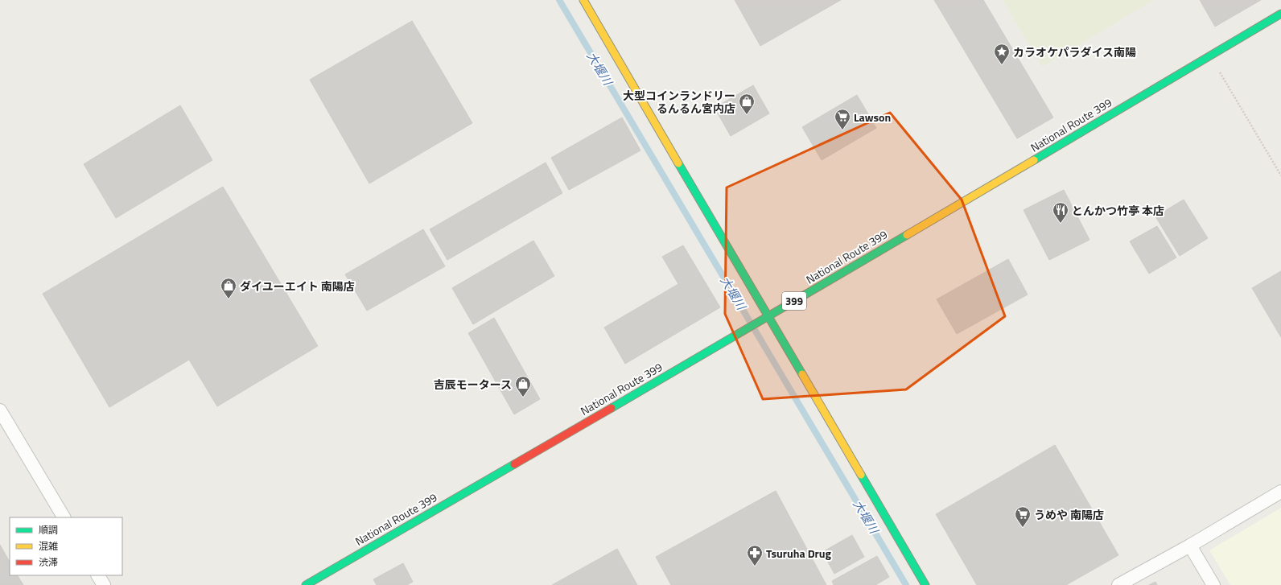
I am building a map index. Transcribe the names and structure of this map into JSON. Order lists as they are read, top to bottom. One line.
{"streets":{"main road":["National Route 399","399"]},"water":["大堰川"],"places":{"place":["カラオケパラダイス南陽"],"shop":["大型コインランドリー るんるん宮内店","ダイユーエイト 南陽店","吉辰モータース"],"supermarket":["Lawson","うめや 南陽店"],"restaurant":["とんかつ竹亭 本店"],"pharmacy":["Tsuruha Drug"]},"legend":["順調","混雑","渋滞"]}
